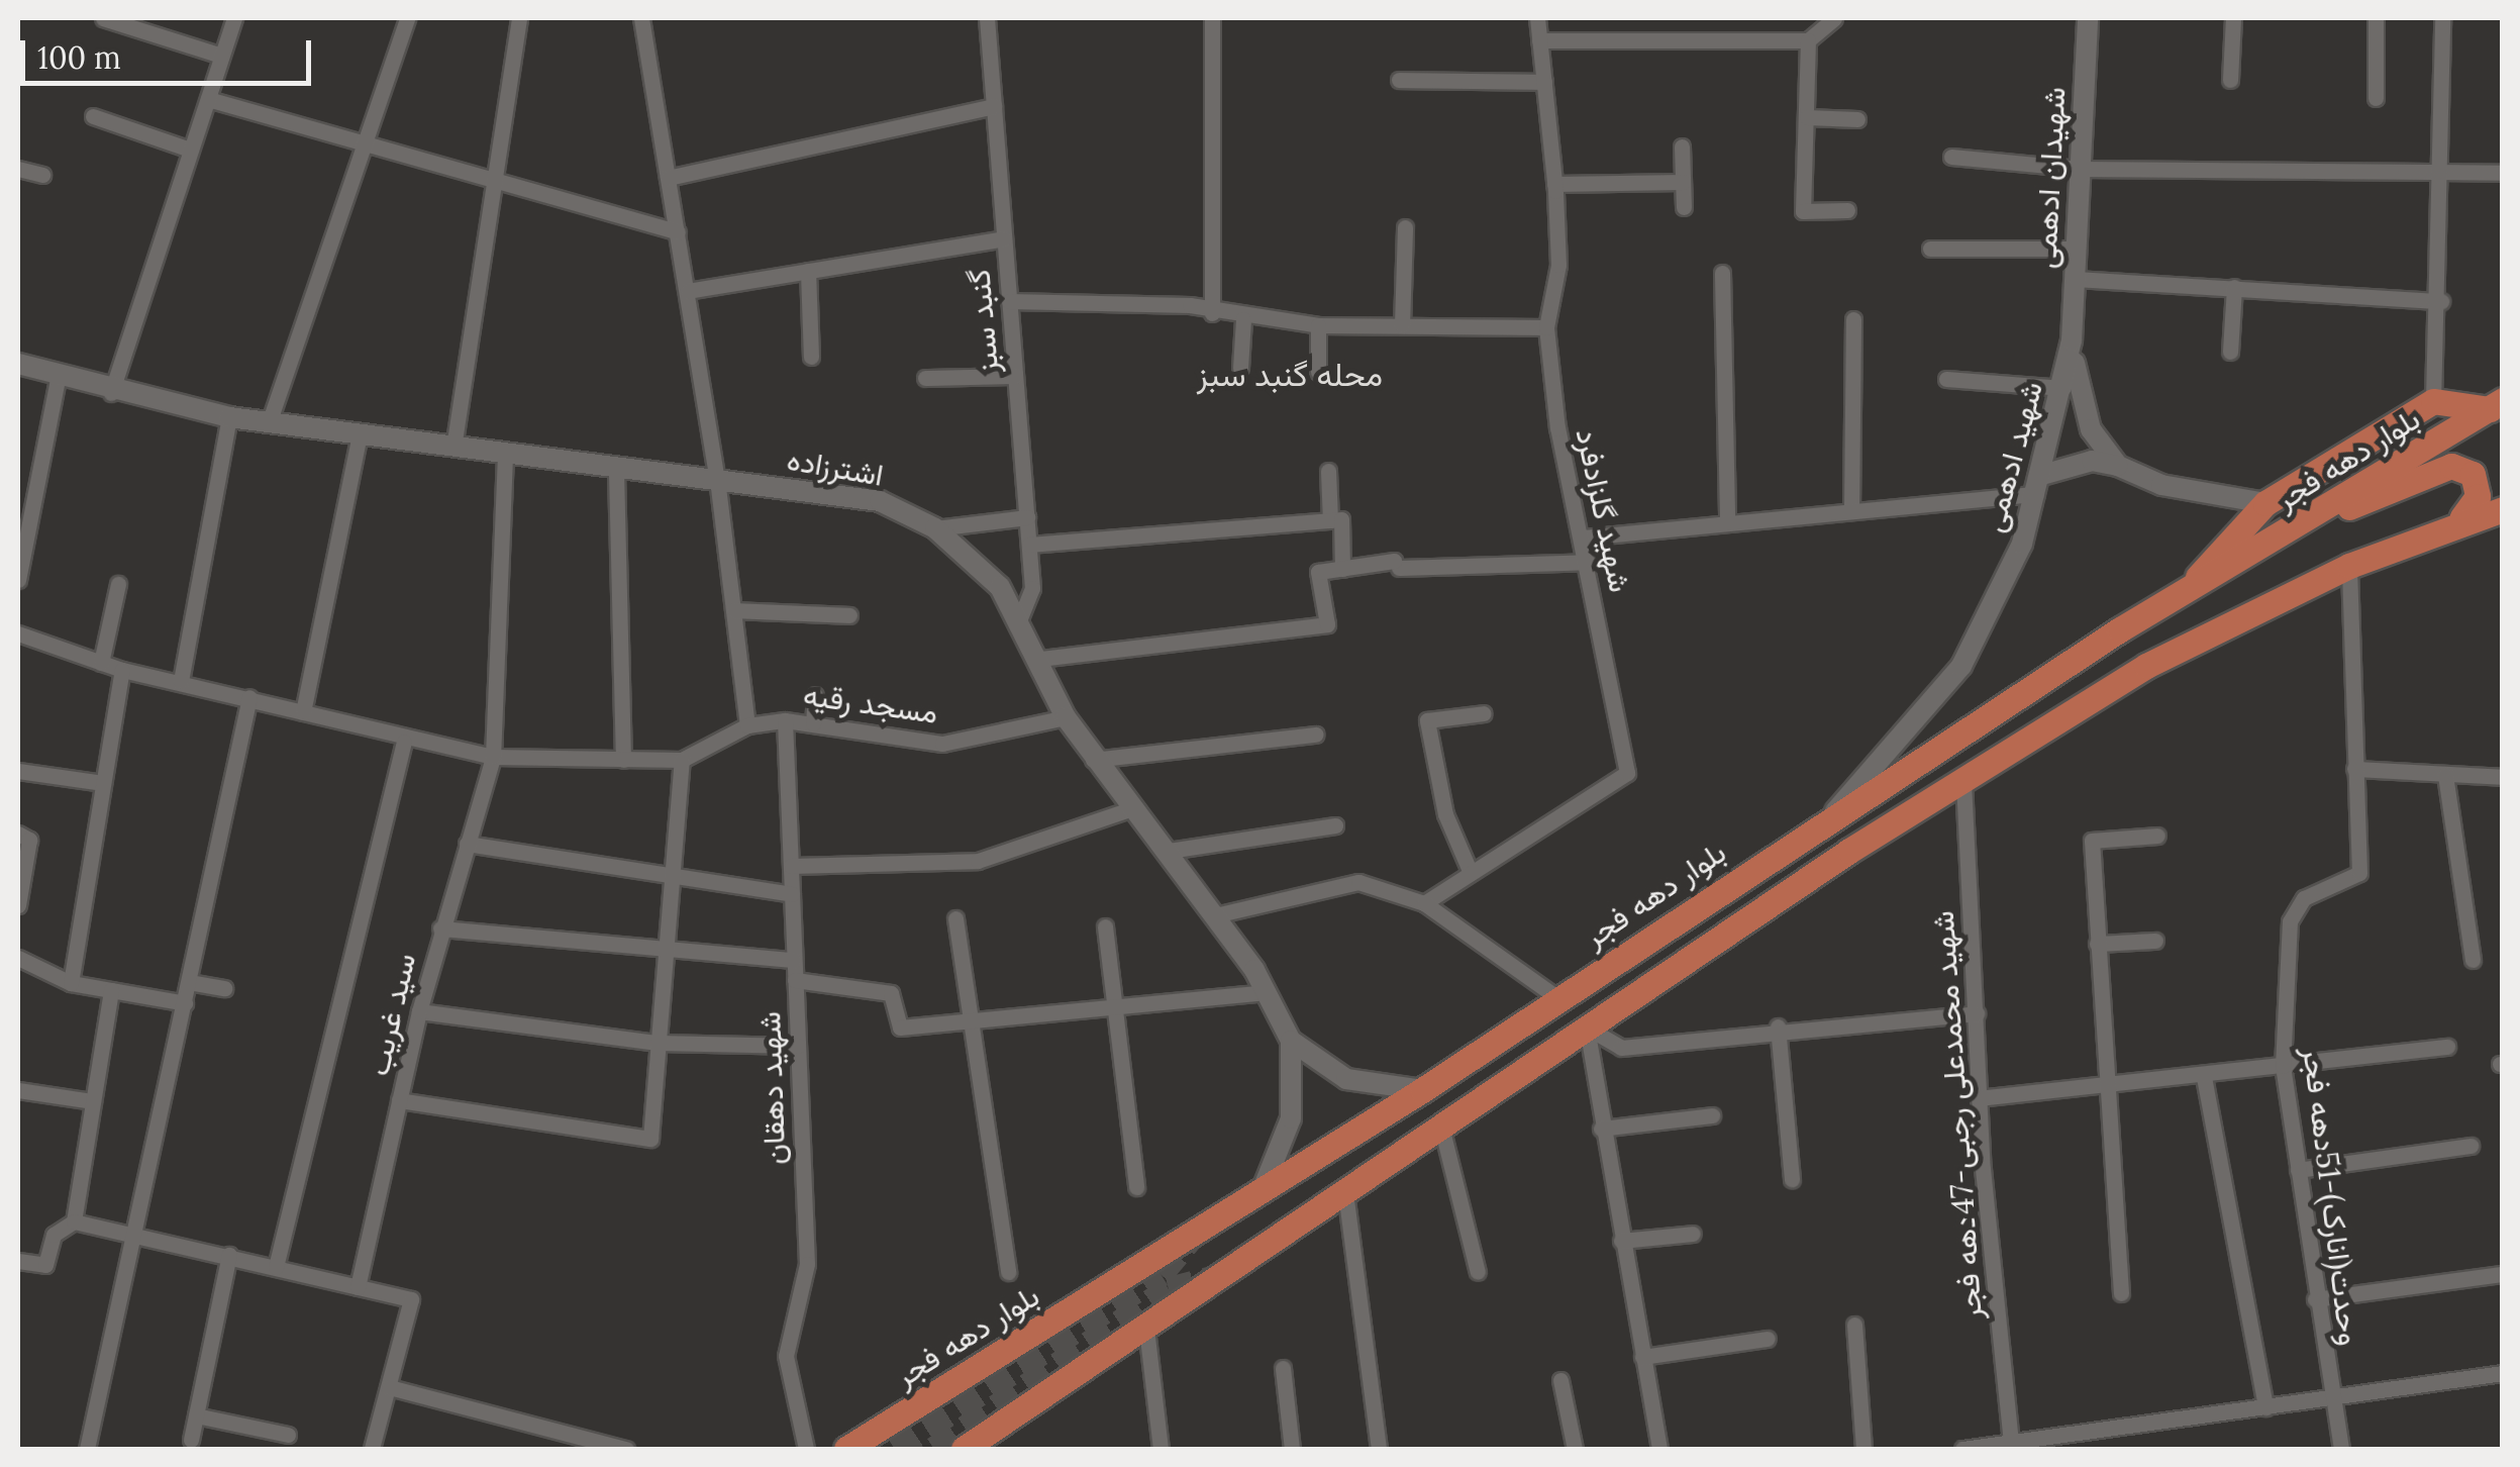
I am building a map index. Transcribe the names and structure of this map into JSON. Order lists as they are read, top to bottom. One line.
{"streets":{"main road":["بلوار دهه فجر"],"street":["شهیدان ادهمی","گنبد سبز","شهید ادهمی","اشترزاده","شهید گلزادفرد","مسجد رقیه","سید غریب","شهید دهقان","شهید محمدعلی رجبی-47دهه فجر","وحدت(انارک)-51دهه فجر"]},"crossings":[["شهیدان ادهمی","شهید ادهمی"],["گنبد سبز","اشترزاده"],["شهید ادهمی","بلوار دهه فجر"],["بلوار دهه فجر","اشترزاده"],["اشترزاده","مسجد رقیه"],["اشترزاده","سید غریب"],["مسجد رقیه","سید غریب"],["مسجد رقیه","شهید دهقان"]],"districts":["محله گنبد سبز"],"scale_bar":"100 m"}
